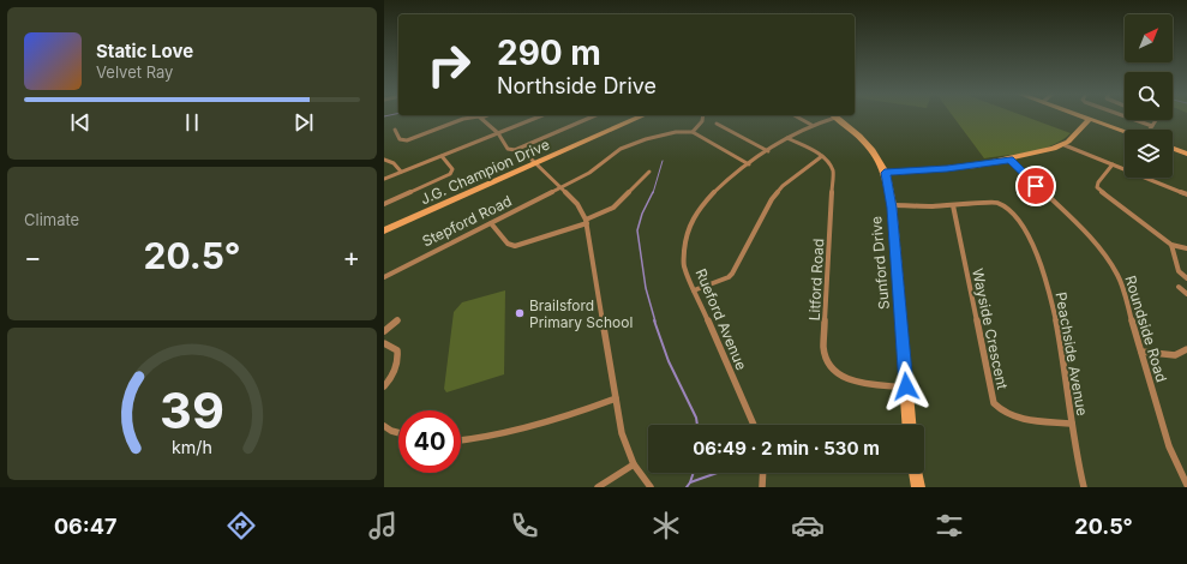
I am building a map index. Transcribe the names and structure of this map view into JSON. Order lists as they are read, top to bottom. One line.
{"streets":{"street":["J.G. Champion Drive","Stepford Road","Sunford Drive","Litford Road","Rueford Avenue","Wayside Crescent","Roundside Road","Peachside Avenue"]},"crossings":[["Sunford Drive","Litford Road"],["Sunford Drive","Peachside Avenue"],["Wayside Crescent","Peachside Avenue"]],"places":["Brailsford Primary School"],"north":"top right","page":{"turn":["290 m","Northside Drive"],"song":["Static Love","Velvet Ray"],"tile":"Climate","heat":["−","20.5°","+"],"limit":"40","trip":"06:49 · 2 min · 530 m","tabs":["06:47","20.5°"],"gauge":["39","km/h"]}}
